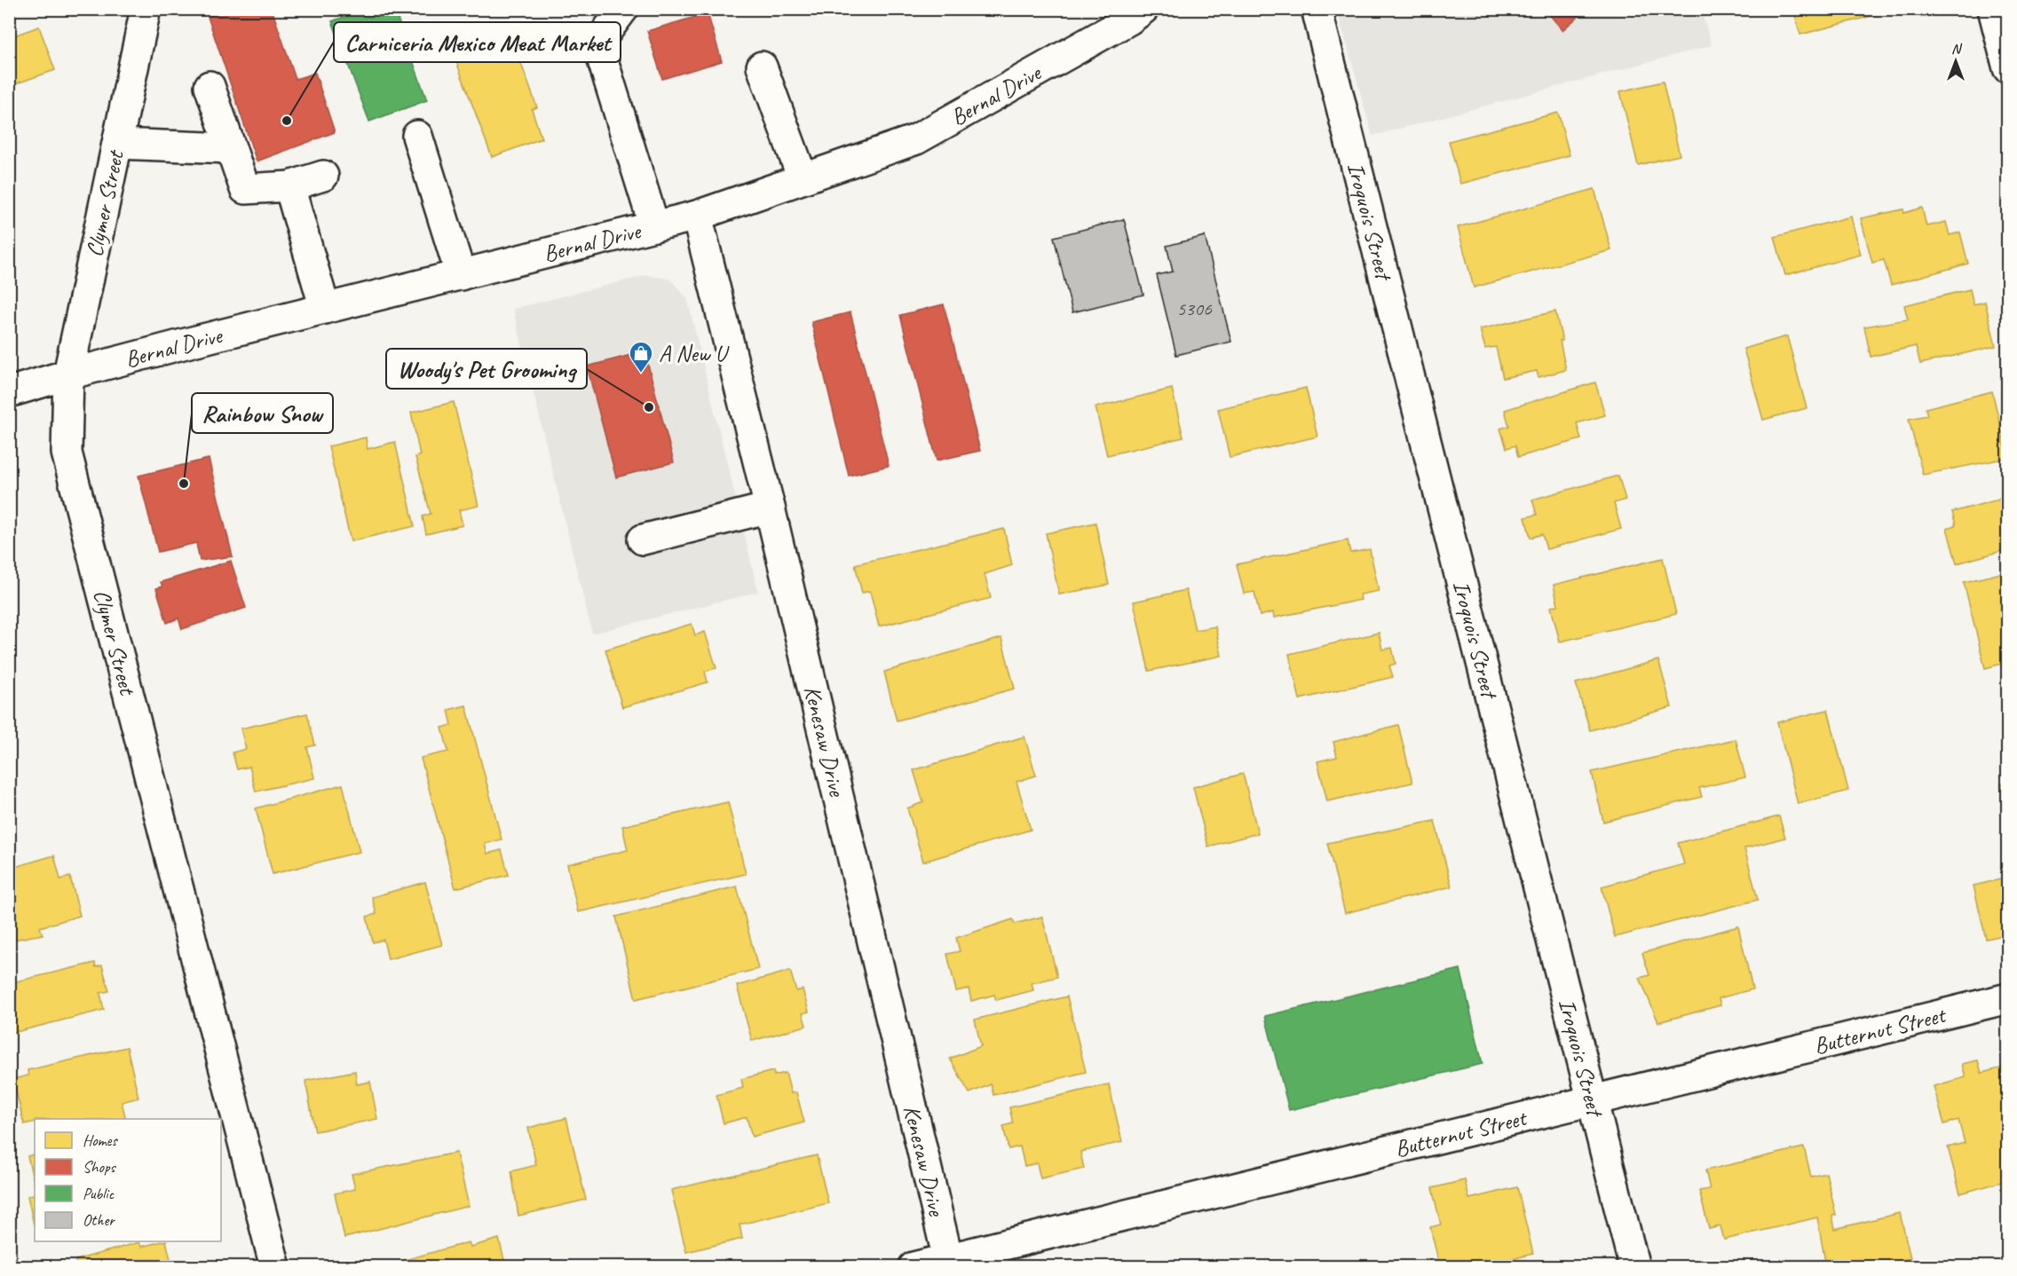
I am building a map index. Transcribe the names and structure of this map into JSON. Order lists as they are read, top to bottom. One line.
{"streets":{"street":["Bernal Drive","Clymer Street","Iroquois Street","Kenesaw Drive","Butternut Street"]},"crossings":[["Bernal Drive","Clymer Street"],["Bernal Drive","Kenesaw Drive"],["Iroquois Street","Butternut Street"],["Kenesaw Drive","Butternut Street"]],"places":{"other":["Carniceria Mexico Meat Market","Woody's Pet Grooming","Rainbow Snow"],"shop":["A New U"]},"house_numbers":["5306"],"legend":["Homes","Shops","Public","Other"],"north":"top"}
